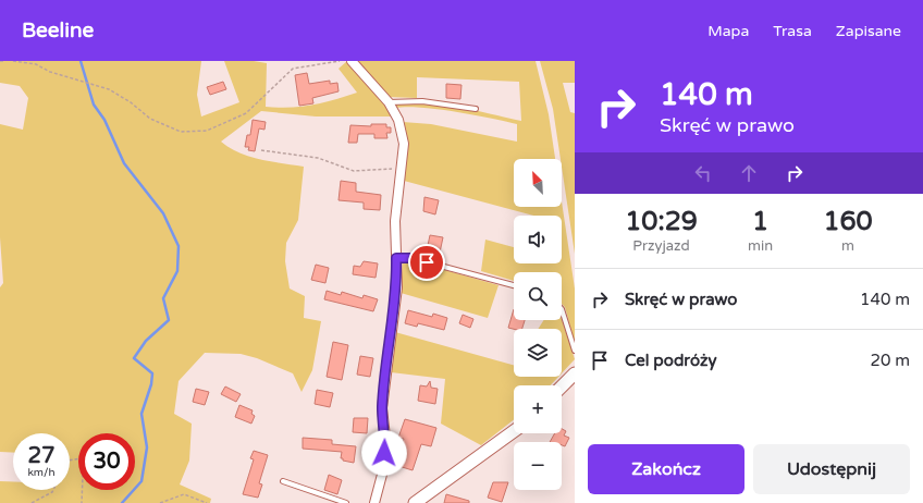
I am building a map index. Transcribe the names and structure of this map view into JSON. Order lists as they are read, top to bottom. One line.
{"north":"top left","page":{"header":"Beeline","nav":["Mapa","Trasa","Zapisane"],"turn":["140 m","Skręć w prawo"],"map_buttons":["+","−"],"eta":["10:29","Przyjazd","1","min","160","m"],"list":[{"name":"Skręć w prawo","value":"140 m"},{"name":"Cel podróży","value":"20 m"}],"speed":"27 km/h","limit":"30","buttons":["Zakończ","Udostępnij"]}}
